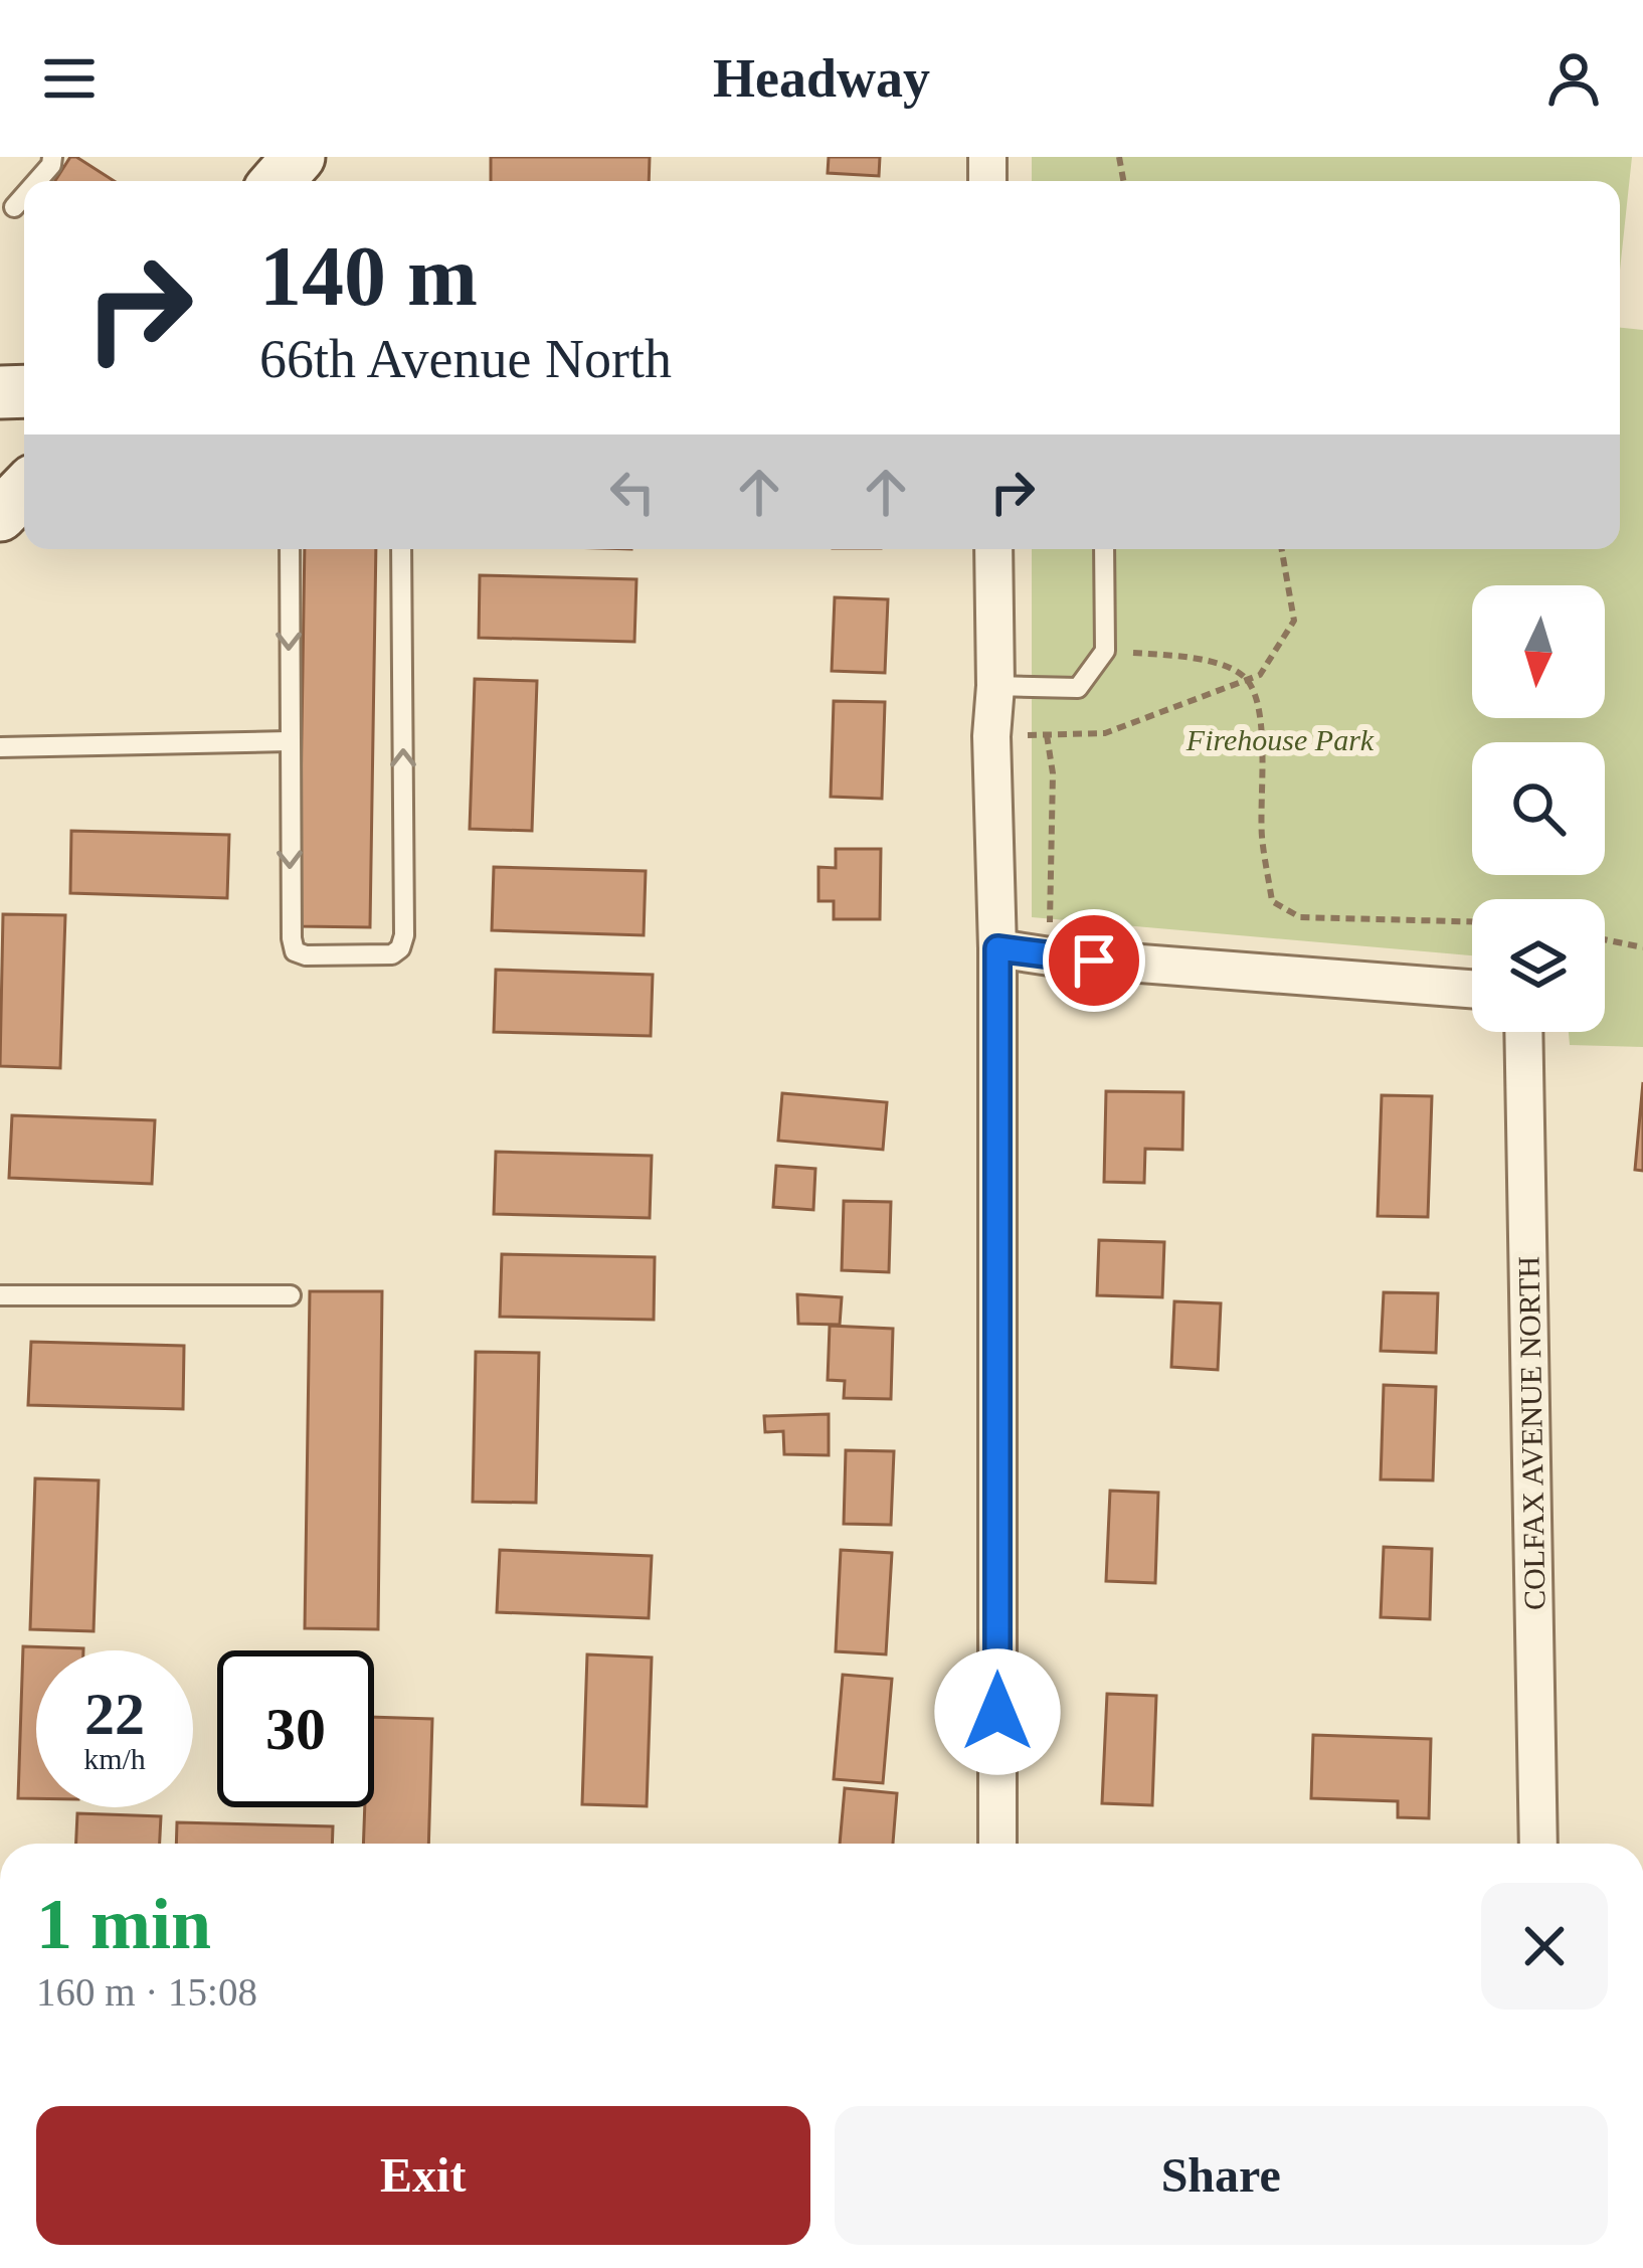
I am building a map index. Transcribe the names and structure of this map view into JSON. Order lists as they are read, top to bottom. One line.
{"streets":{"street":["COLFAX AVENUE NORTH"]},"parks":["Firehouse Park"],"north":"bottom","page":{"header":"Headway","turn":["140 m","66th Avenue North"],"speed":"22 km/h","limit":"30","heading":["1 min","160 m · 15:08"],"buttons":["Exit","Share"]}}
